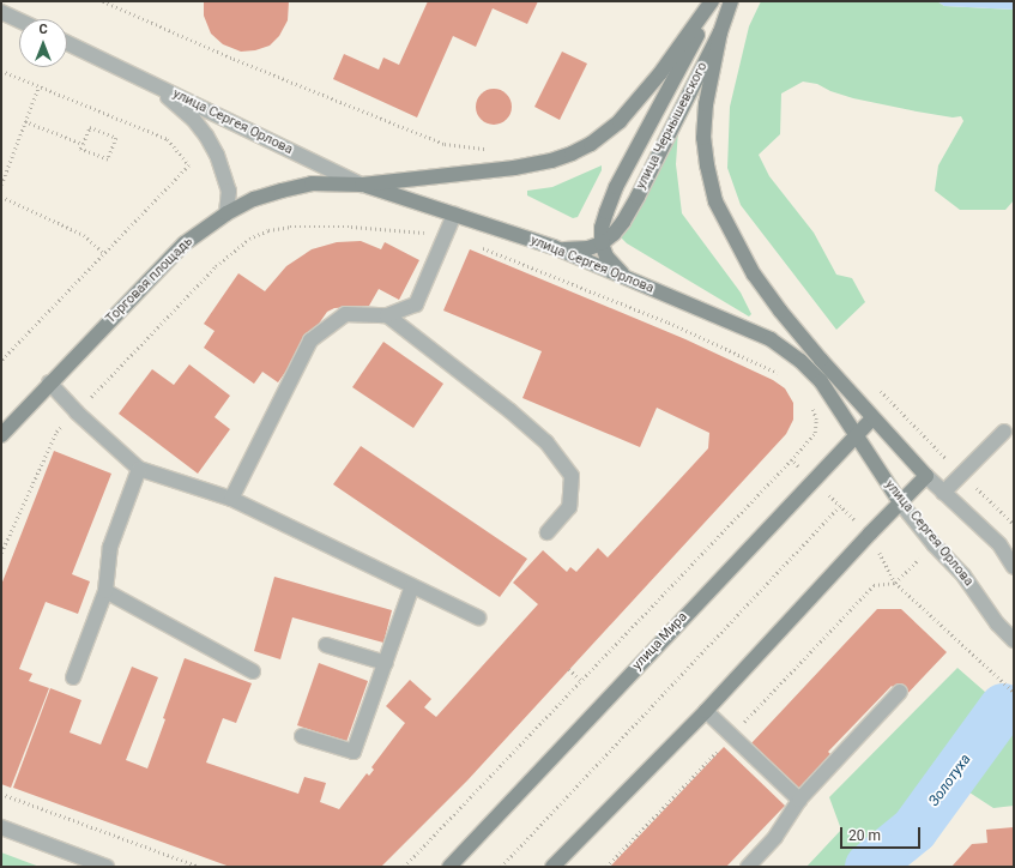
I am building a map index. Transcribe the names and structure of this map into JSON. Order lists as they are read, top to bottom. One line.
{"streets":{"main road":["улица Сергея Орлова","улица Чернышевского","Торговая площадь","улица Мира"]},"crossings":[["улица Сергея Орлова","Торговая площадь"],["улица Сергея Орлова","улица Мира"]],"water":["Золотуха"],"scale_bar":"20 m","north":"top"}
